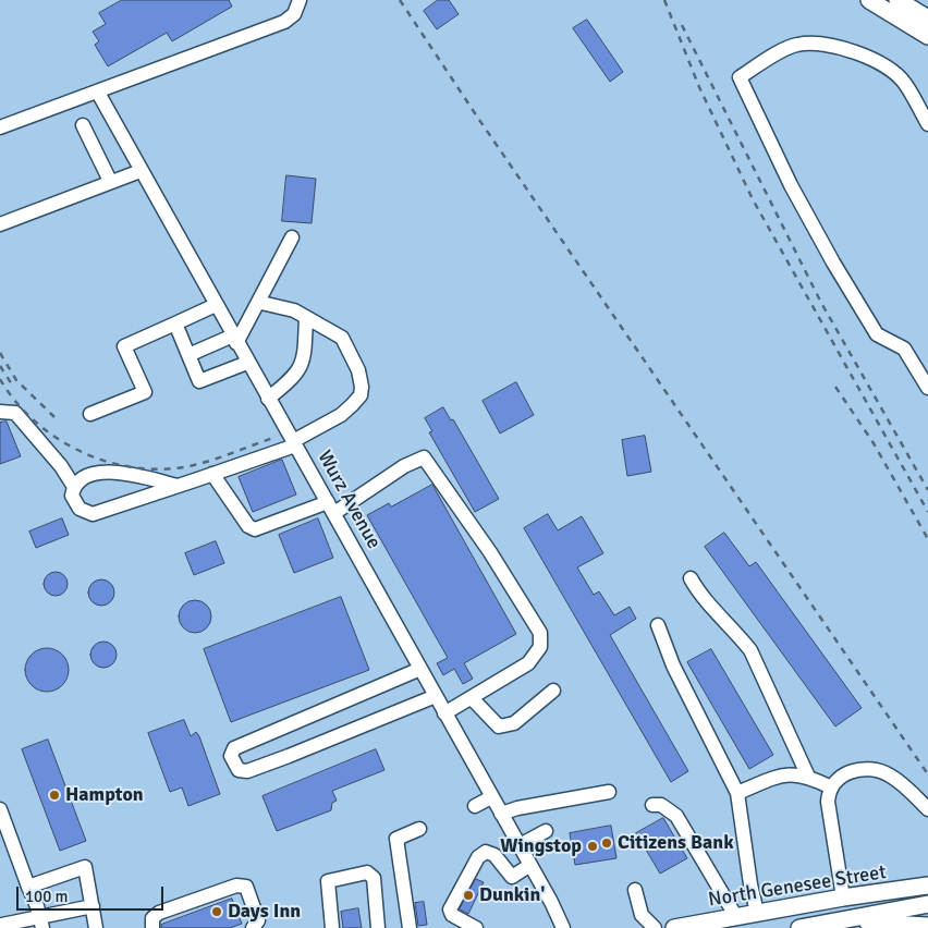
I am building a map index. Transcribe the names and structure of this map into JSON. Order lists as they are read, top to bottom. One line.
{"streets":{"main road":["North Genesee Street"],"street":["Wurz Avenue"]},"places":["Hampton","Citizens Bank","Wingstop","Dunkin'","Days Inn"],"scale_bar":"100 m"}
